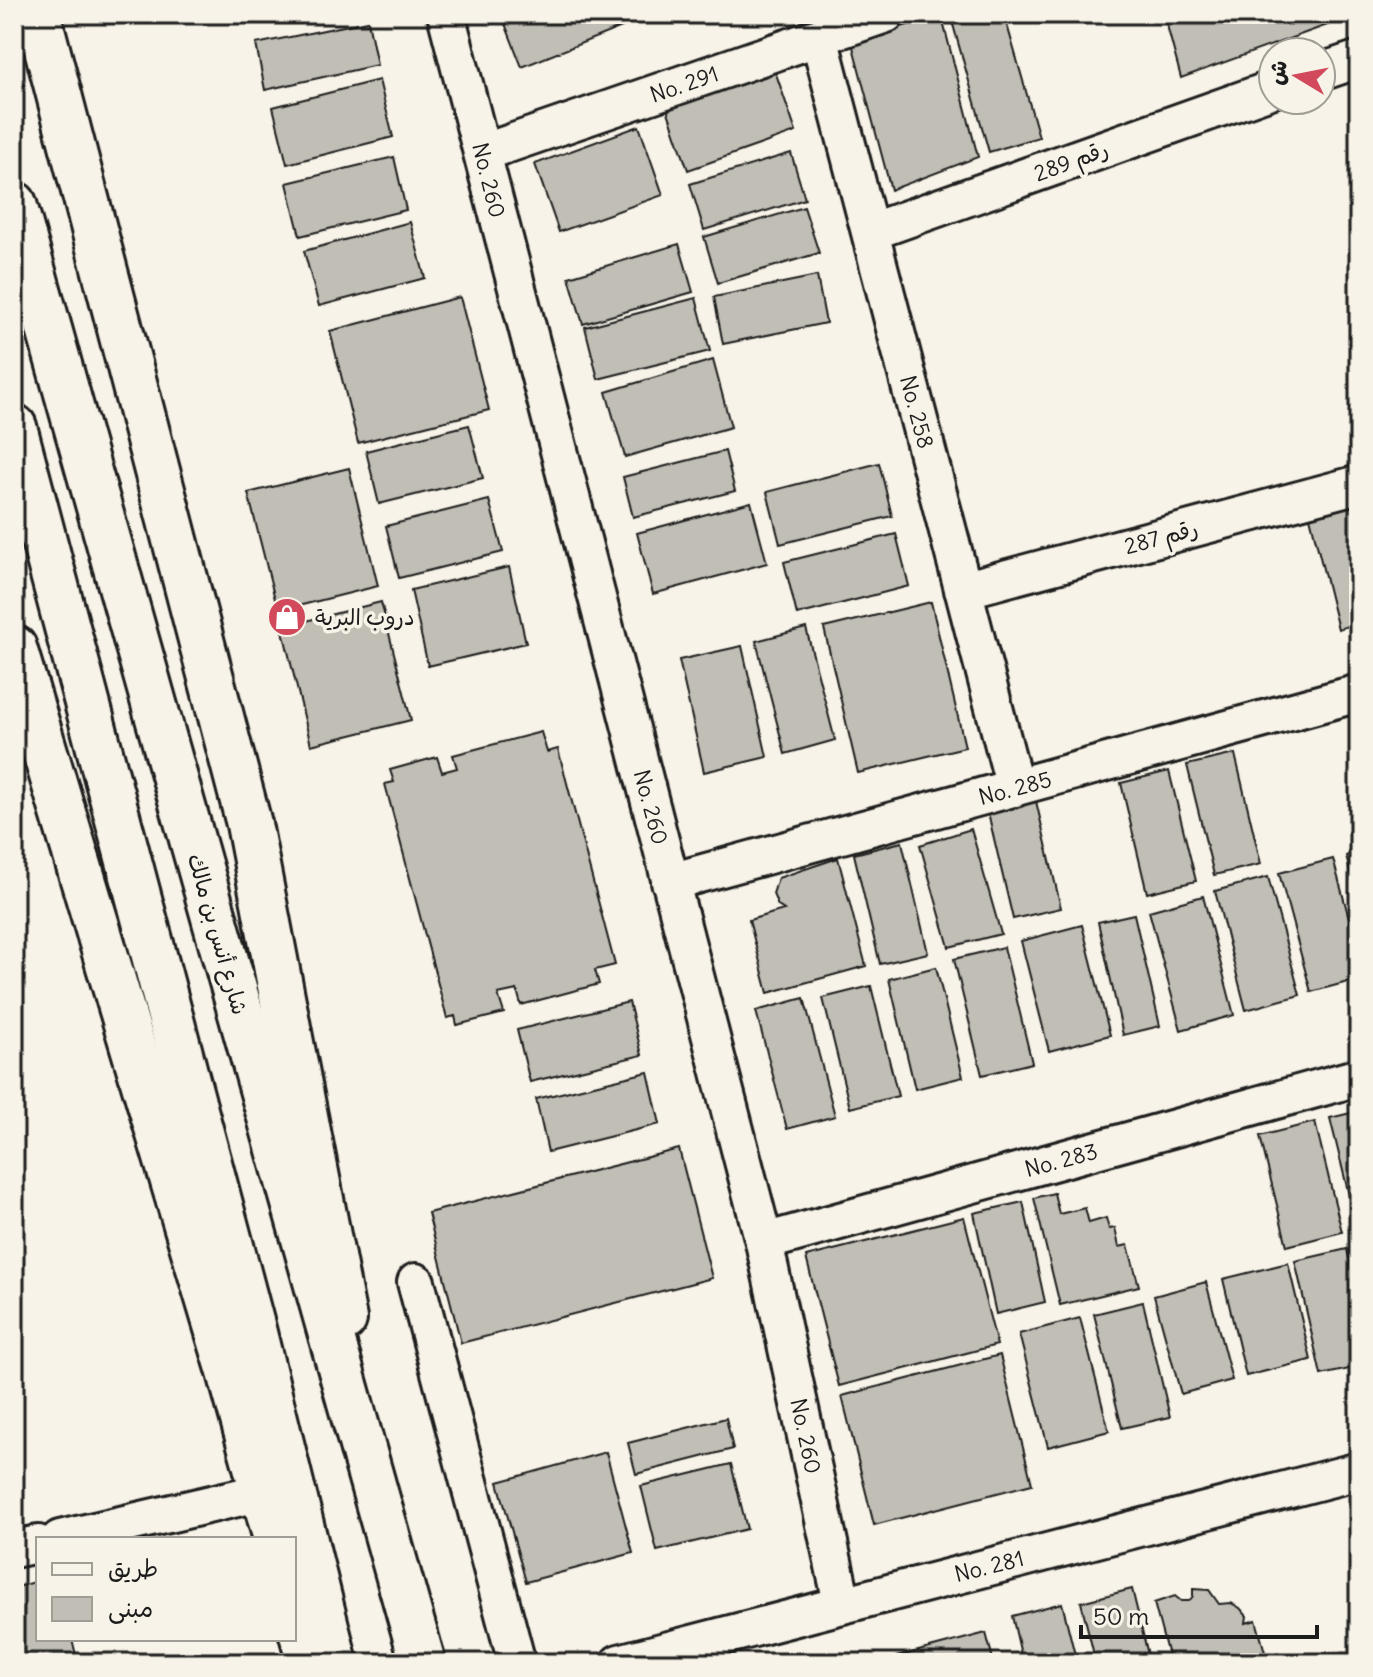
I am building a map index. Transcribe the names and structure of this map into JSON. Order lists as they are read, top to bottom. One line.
{"streets":{"main road":["شارع أنس بن مالك"],"street":["No. 291","رقم 289","No. 260","No. 258","رقم 287","No. 285","No. 283","No. 281"]},"crossings":[["No. 291","No. 260"],["No. 291","No. 258"],["رقم 289","No. 258"],["No. 260","No. 285"],["No. 260","No. 283"],["No. 260","No. 281"],["No. 258","رقم 287"],["No. 258","No. 285"]],"places":{"shop":["دروب البرية"]},"legend":["طريق","مبنى"],"scale_bar":"50 m","north":"left"}
